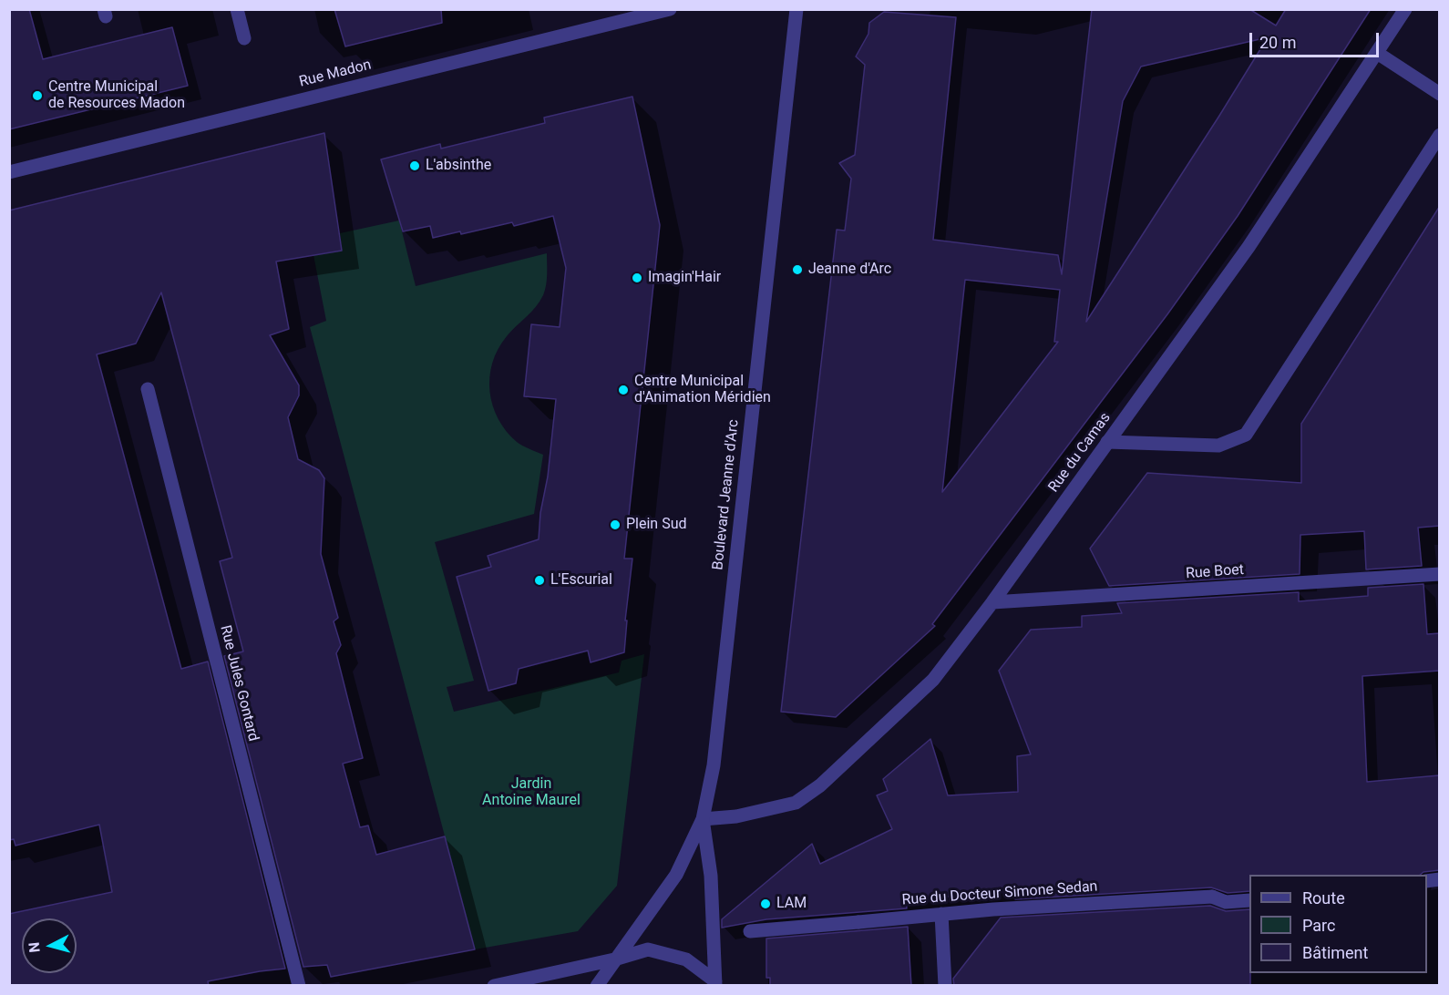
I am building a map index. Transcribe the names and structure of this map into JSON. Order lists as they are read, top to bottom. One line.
{"streets":{"street":["Rue Madon","Rue du Camas","Boulevard Jeanne d'Arc","Rue Boet","Rue Jules Gontard","Rue du Docteur Simone Sedan"]},"crossings":[["Rue du Camas","Boulevard Jeanne d'Arc"],["Rue du Camas","Rue Boet"]],"parks":["Jardin Antoine Maurel"],"places":["Centre Municipal de Resources Madon","L'absinthe","Jeanne d'Arc","Imagin'Hair","Centre Municipal d'Animation Méridien","Plein Sud","L'Escurial","LAM"],"legend":["Route","Parc","Bâtiment"],"scale_bar":"20 m","north":"left"}
